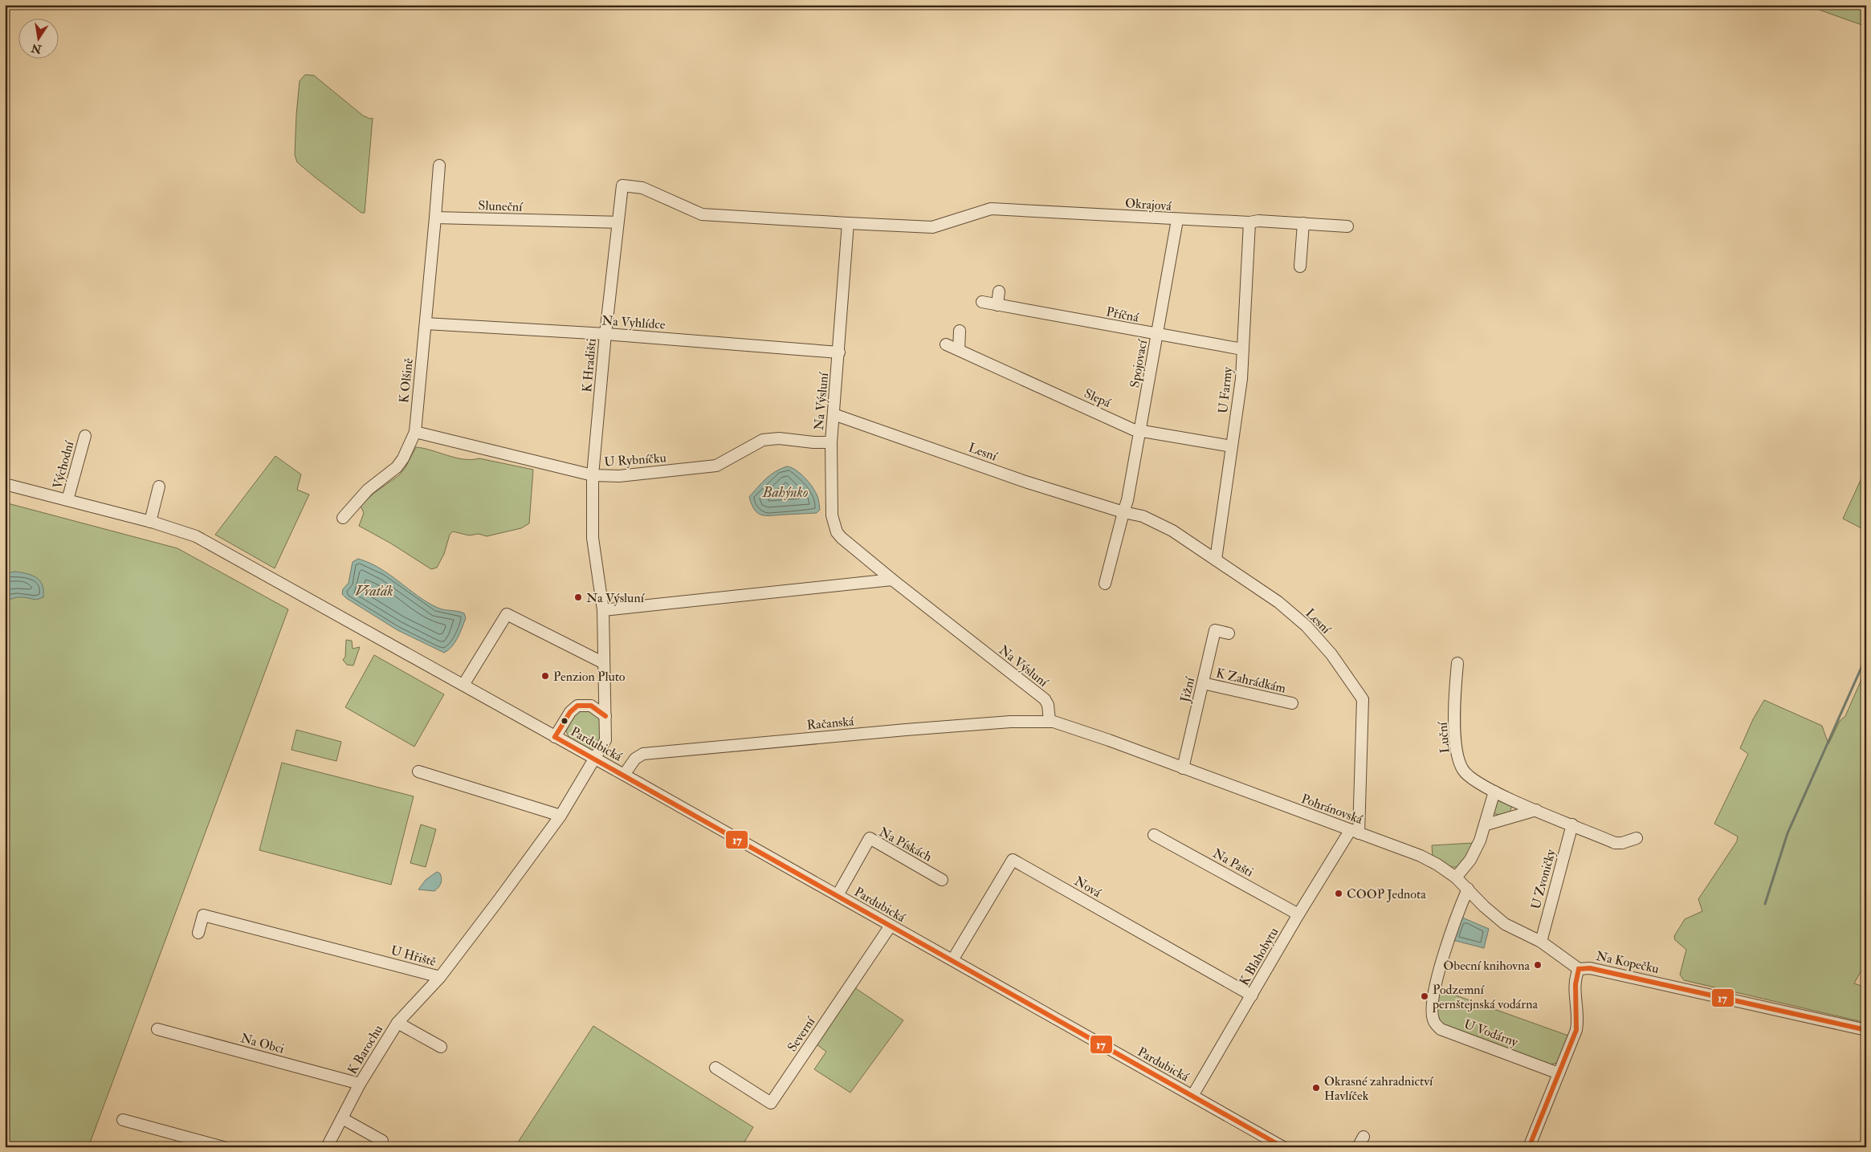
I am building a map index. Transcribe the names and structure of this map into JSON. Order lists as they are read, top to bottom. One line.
{"streets":{"street":["Okrajová","Sluneční","Příčná","Na Vyhlídce","Spojovací","K Hradišti","K Olšině","U Farmy","Slepá","Na Výsluní","Lesní","U Rybníčku","Východní","K Zahrádkám","Jižní","Račanská","Luční","Pardubická","Pohránovská","Na Pískách","Na Pašti","U Zvoničky","Nová","U Hřiště","K Blahobytu","Na Kopečku","U Vodárny","Severní","Na Obci","K Barochu"]},"crossings":[["Okrajová","Spojovací"],["Okrajová","K Hradišti"],["Okrajová","U Farmy"],["Okrajová","Na Výsluní"],["Sluneční","K Hradišti"],["Sluneční","K Olšině"],["Příčná","Spojovací"],["Příčná","U Farmy"],["Na Vyhlídce","K Hradišti"],["Na Vyhlídce","K Olšině"],["Na Vyhlídce","Na Výsluní"],["Spojovací","Slepá"],["Spojovací","Lesní"],["K Hradišti","Na Výsluní"],["K Hradišti","U Rybníčku"],["K Olšině","U Rybníčku"],["U Farmy","Slepá"],["U Farmy","Lesní"],["Na Výsluní","Lesní"],["Na Výsluní","U Rybníčku"],["Na Výsluní","Račanská"],["Na Výsluní","Pohránovská"],["Lesní","Pohránovská"],["Lesní","K Blahobytu"],["Východní","Pardubická"],["K Zahrádkám","Jižní"],["Jižní","Pohránovská"],["Račanská","Pardubická"],["Račanská","Pohránovská"],["Pardubická","Na Pískách"],["Pardubická","Nová"],["Pardubická","U Hřiště"],["Pardubická","K Blahobytu"],["Pardubická","Severní"],["Pohránovská","U Zvoničky"],["Pohránovská","K Blahobytu"],["Pohránovská","Na Kopečku"],["Pohránovská","U Vodárny"],["Na Pašti","K Blahobytu"],["Nová","K Blahobytu"],["U Hřiště","K Barochu"],["Na Kopečku","U Vodárny"],["Na Obci","K Barochu"]],"water":["Bahýnko","Vraťák"],"places":["Na Výsluní","Penzion Pluto","COOP Jednota","Obecní knihovna","Podzemní pernštejnská vodárna","Okrasné zahradnictví Havlíček"],"lines":["transit line 17"],"north":"bottom"}
